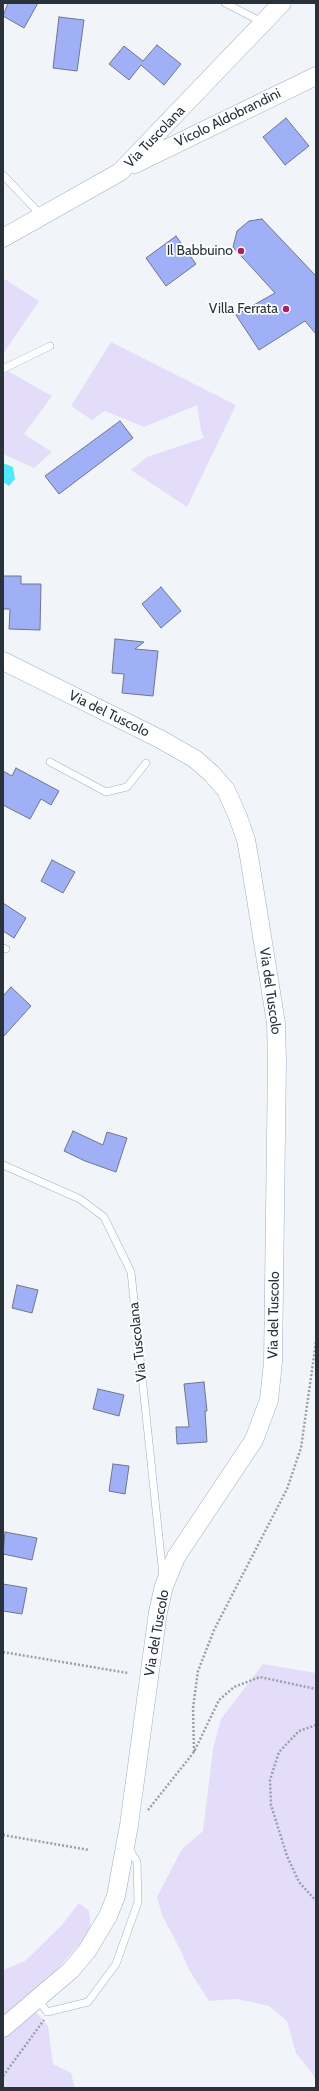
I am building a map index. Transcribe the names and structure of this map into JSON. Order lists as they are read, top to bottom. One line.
{"streets":{"street":["Vicolo Aldobrandini","Via Tuscolana","Via del Tuscolo"]},"crossings":[["Vicolo Aldobrandini","Via Tuscolana"],["Via Tuscolana","Via del Tuscolo"]],"places":["Il Babbuino","Villa Ferrata"]}
